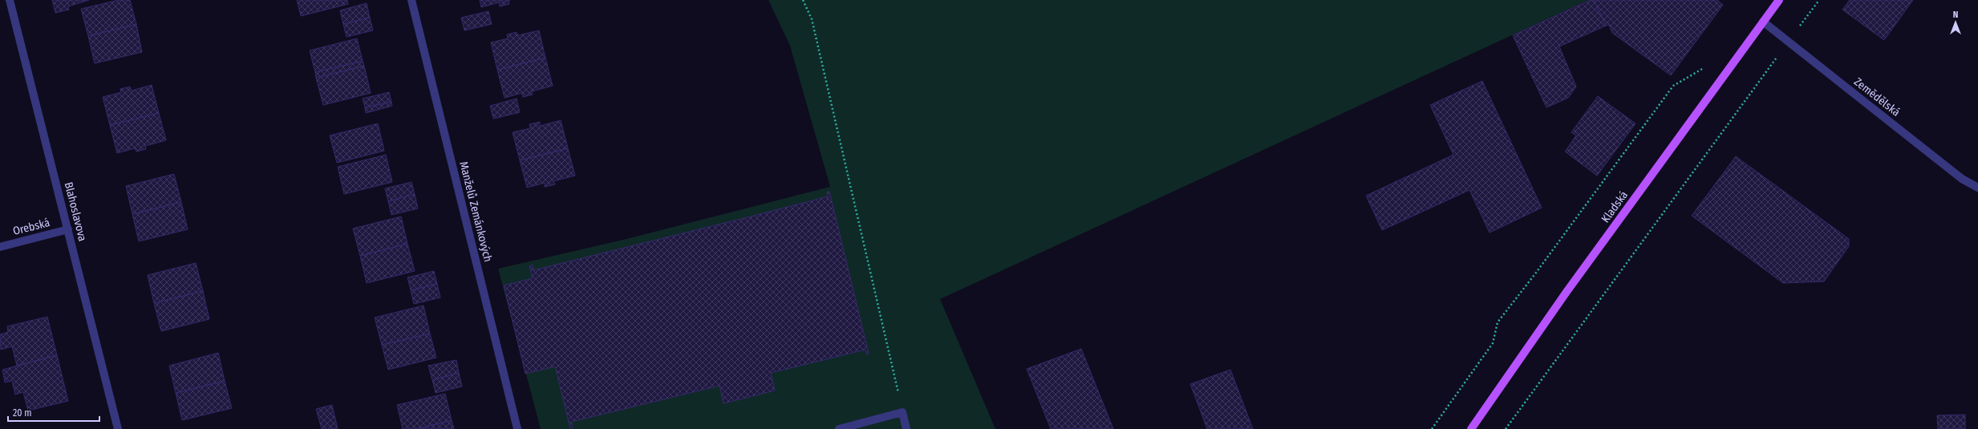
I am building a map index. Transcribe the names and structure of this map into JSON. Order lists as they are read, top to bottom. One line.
{"streets":{"main road":["Kladská"],"street":["Zemědělská","Blahoslavova","Manželů Zemánkových","Orebská"]},"crossings":[["Zemědělská","Kladská"],["Blahoslavova","Orebská"]],"scale_bar":"20 m","north":"top"}
